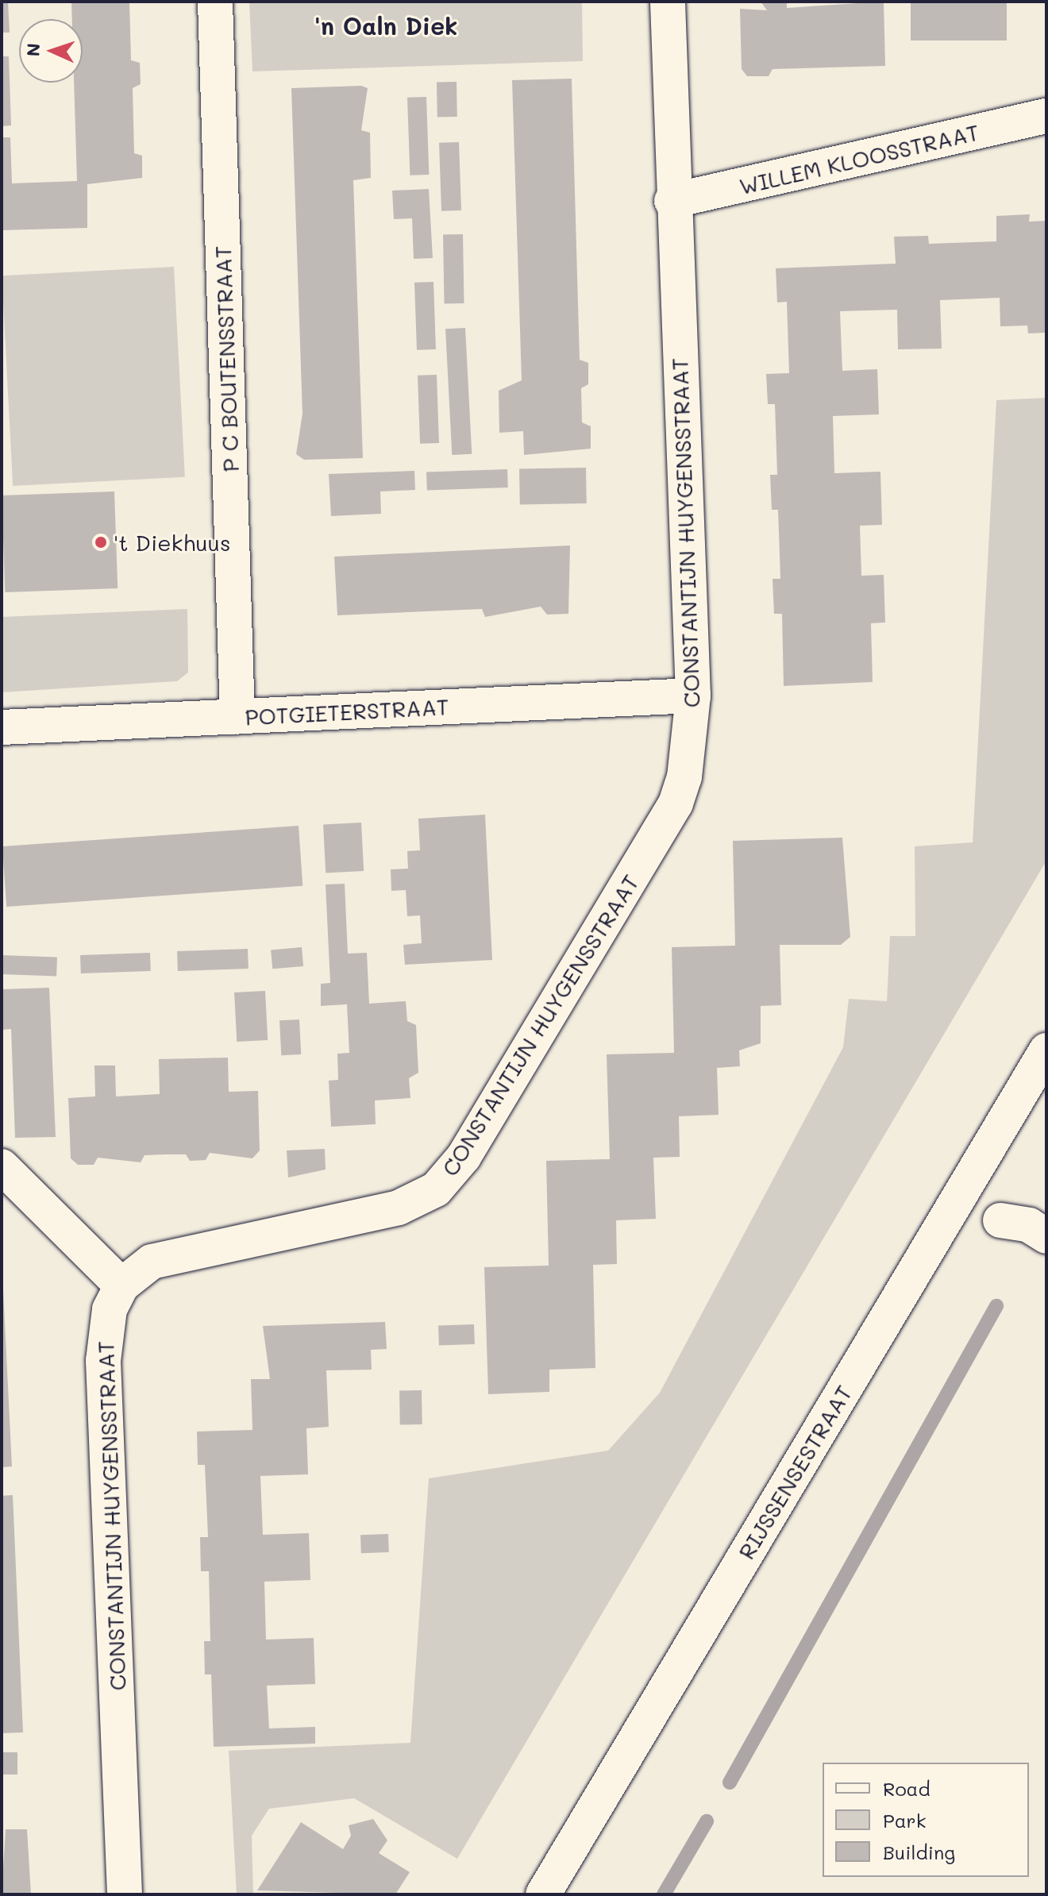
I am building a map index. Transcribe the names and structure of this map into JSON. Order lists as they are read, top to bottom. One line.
{"streets":{"street":["WILLEM KLOOSSTRAAT","P C BOUTENSSTRAAT","CONSTANTIJN HUYGENSSTRAAT","POTGIETERSTRAAT","RIJSSENSESTRAAT"]},"crossings":[["WILLEM KLOOSSTRAAT","CONSTANTIJN HUYGENSSTRAAT"],["P C BOUTENSSTRAAT","POTGIETERSTRAAT"],["CONSTANTIJN HUYGENSSTRAAT","POTGIETERSTRAAT"]],"districts":["'n Oaln Diek"],"places":["'t Diekhuus"],"legend":["Road","Park","Building"],"north":"left"}
